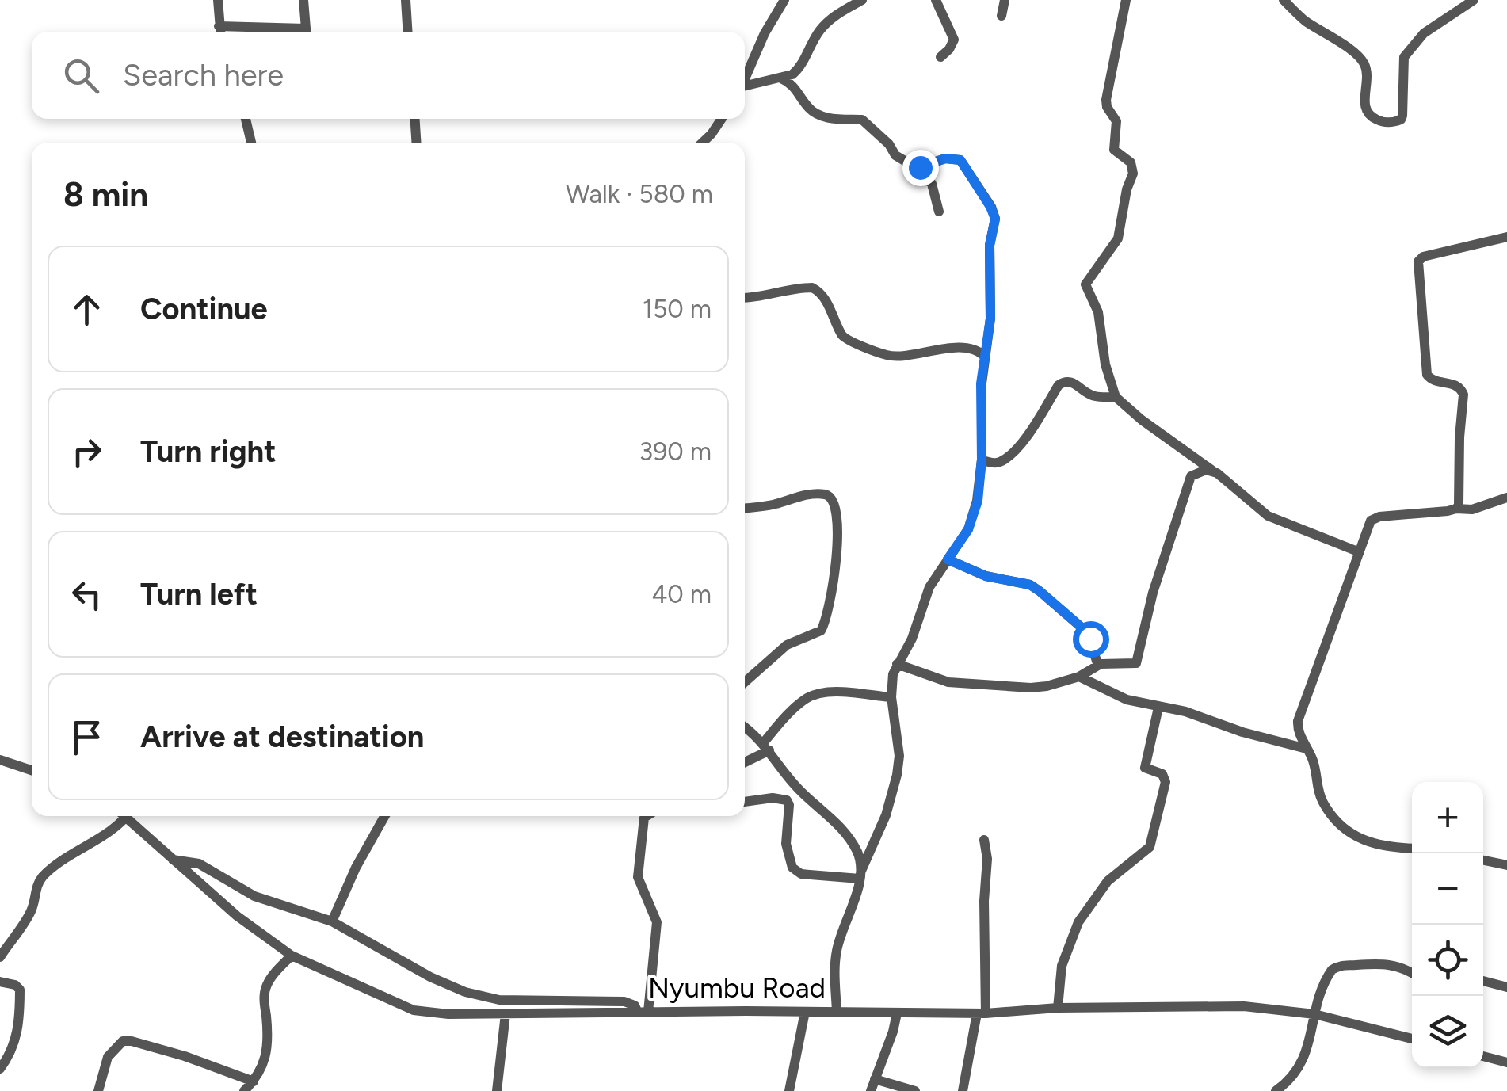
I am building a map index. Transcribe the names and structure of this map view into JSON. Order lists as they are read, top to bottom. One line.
{"streets":{"street":["Nyumbu Road"]},"page":{"search":"Search here","heading":["8 min","Walk · 580 m"],"list":[["Continue","150 m"],["Turn right","390 m"],["Turn left","40 m"],"Arrive at destination"],"map_buttons":["+","−"]}}
